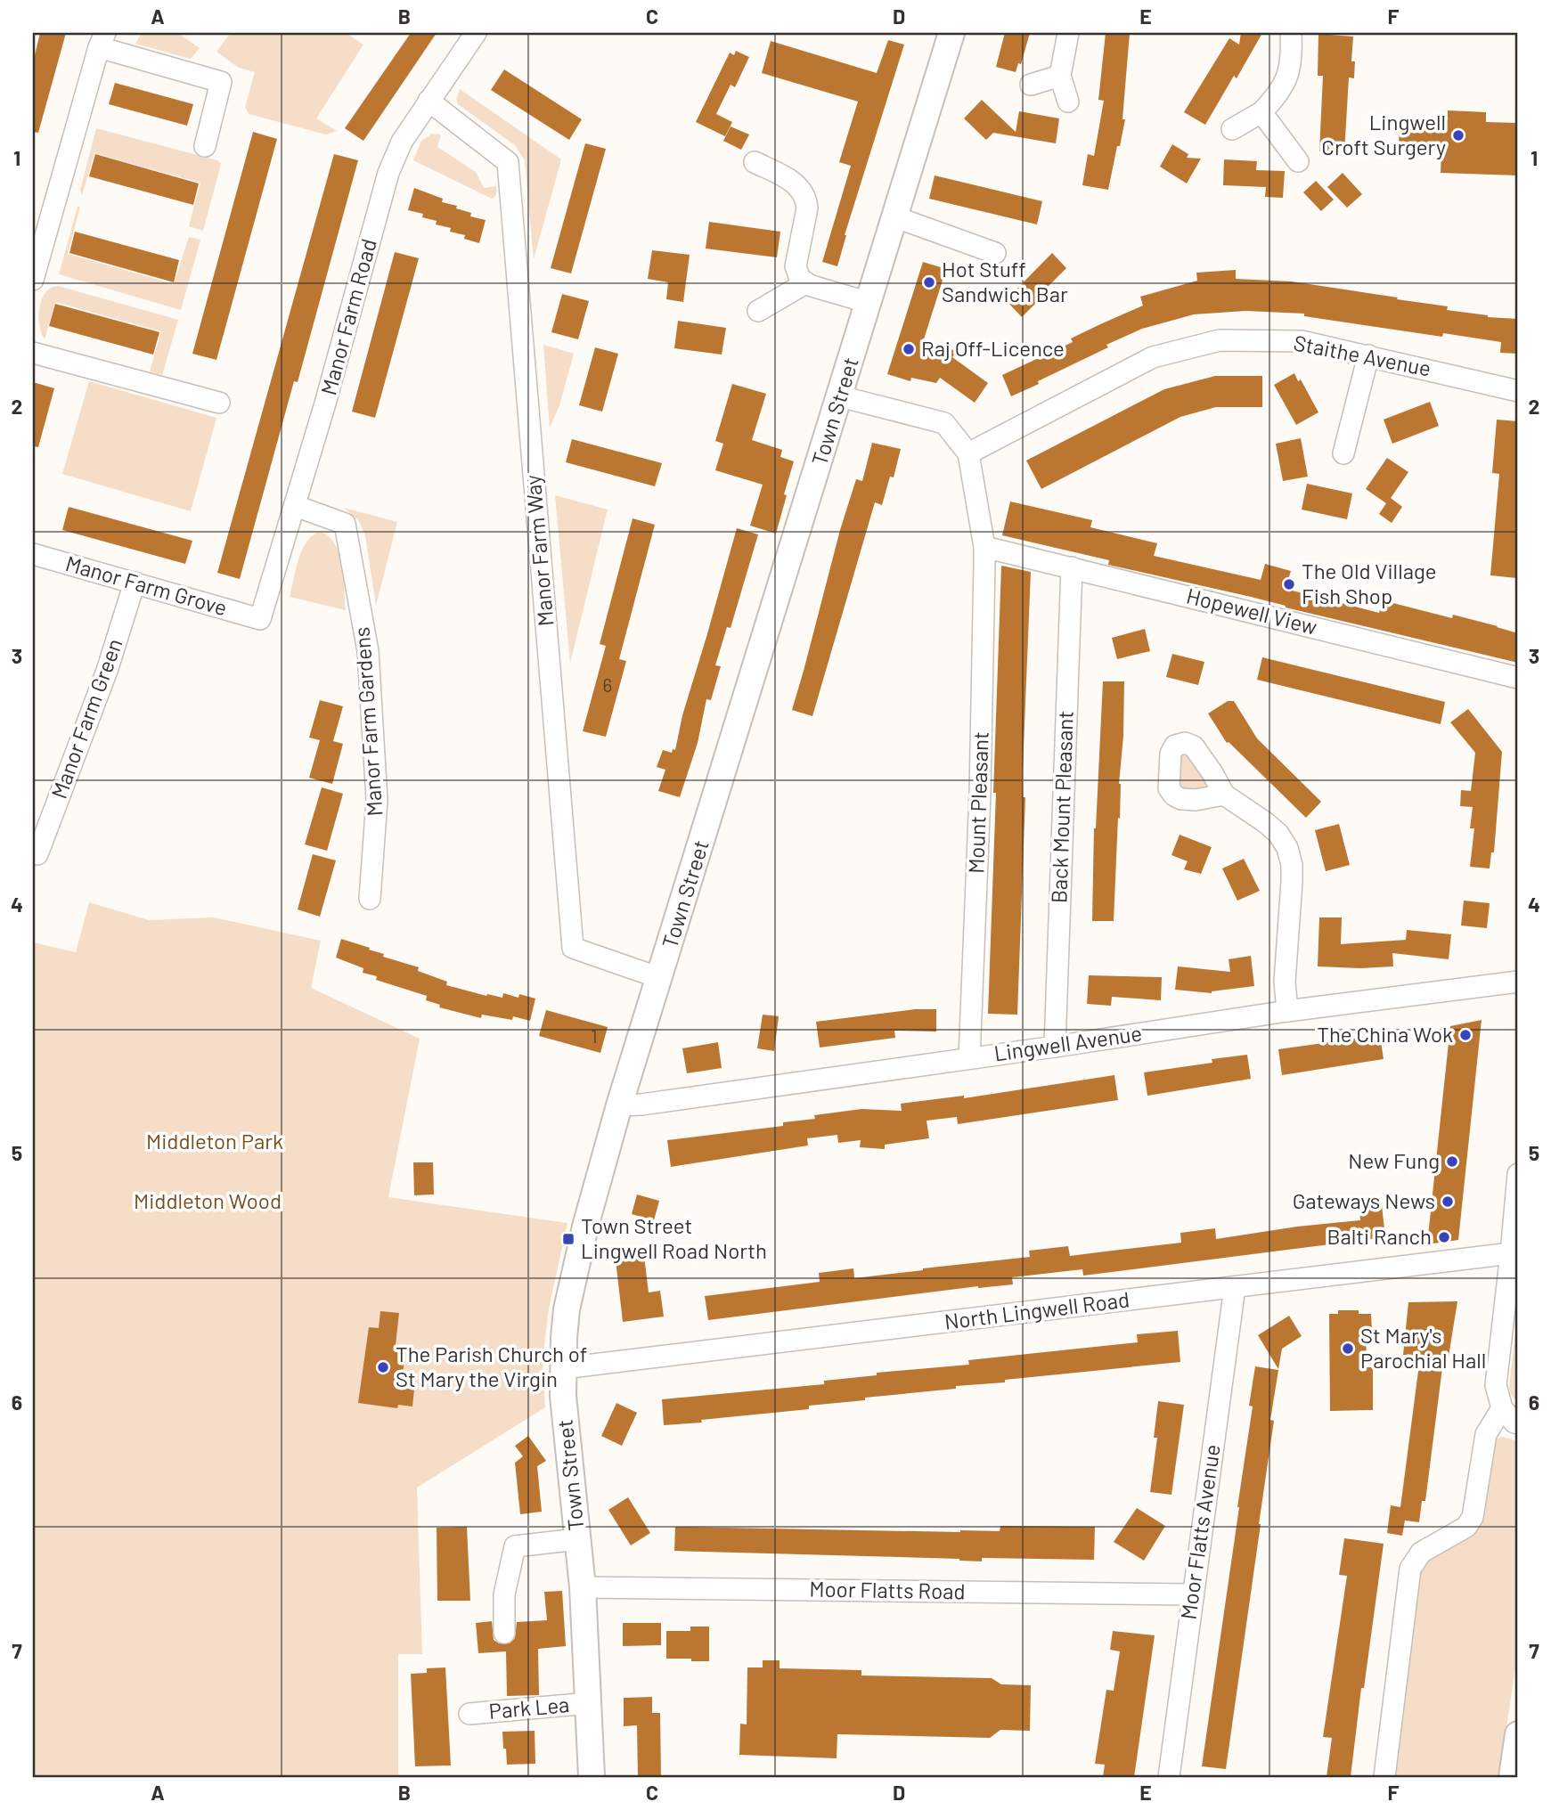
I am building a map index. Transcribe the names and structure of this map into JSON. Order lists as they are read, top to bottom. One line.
{"streets":{"street":["Manor Farm Road","Staithe Avenue","Town Street","Manor Farm Way","Manor Farm Grove","Hopewell View","Manor Farm Green","Manor Farm Gardens","Mount Pleasant","Back Mount Pleasant","Lingwell Avenue","North Lingwell Road","Moor Flatts Avenue","Moor Flatts Road","Park Lea"]},"crossings":[["Manor Farm Road","Manor Farm Way"],["Manor Farm Road","Manor Farm Grove"],["Manor Farm Road","Manor Farm Gardens"],["Staithe Avenue","Mount Pleasant"],["Town Street","Manor Farm Way"],["Town Street","Lingwell Avenue"],["Town Street","North Lingwell Road"],["Town Street","Moor Flatts Road"],["Town Street","Park Lea"],["Manor Farm Grove","Manor Farm Green"],["Hopewell View","Mount Pleasant"],["Hopewell View","Back Mount Pleasant"],["Mount Pleasant","Lingwell Avenue"],["Back Mount Pleasant","Lingwell Avenue"],["North Lingwell Road","Moor Flatts Avenue"],["Moor Flatts Avenue","Moor Flatts Road"]],"parks":["Middleton Park","Middleton Wood"],"places":{"other":["Lingwell Croft Surgery","Hot Stuff Sandwich Bar","Raj Off-Licence","The Old Village Fish Shop","The China Wok","New Fung","Gateways News","Balti Ranch","St Mary's Parochial Hall","The Parish Church of St Mary the Virgin"],"transit":["Town Street Lingwell Road North"]},"house_numbers":["6","1"],"grid":{"columns":["A","B","C","D","E","F"],"rows":["1","2","3","4","5","6","7"]}}
